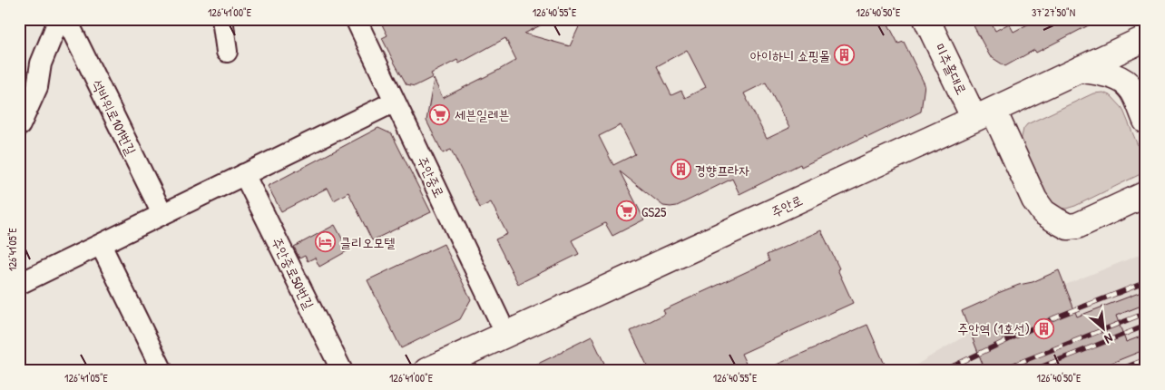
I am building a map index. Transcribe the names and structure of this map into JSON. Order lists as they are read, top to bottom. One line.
{"streets":{"main road":["미추홀대로","주안로"],"street":["석바위로101번길","주안중로","주안중로50번길"]},"crossings":[["미추홀대로","주안로"],["주안중로","주안로"]],"places":{"building":["아이하니 쇼핑몰","경향프라자","주안역 (1호선)"],"supermarket":["세븐일레븐","GS25"],"hotel":["클리오모텔"]},"north":"bottom right","coordinates":["126°41'00\"E","126°40'55\"E","126°40'50\"E","37°27'50\"N","126°41'05\"E"]}
